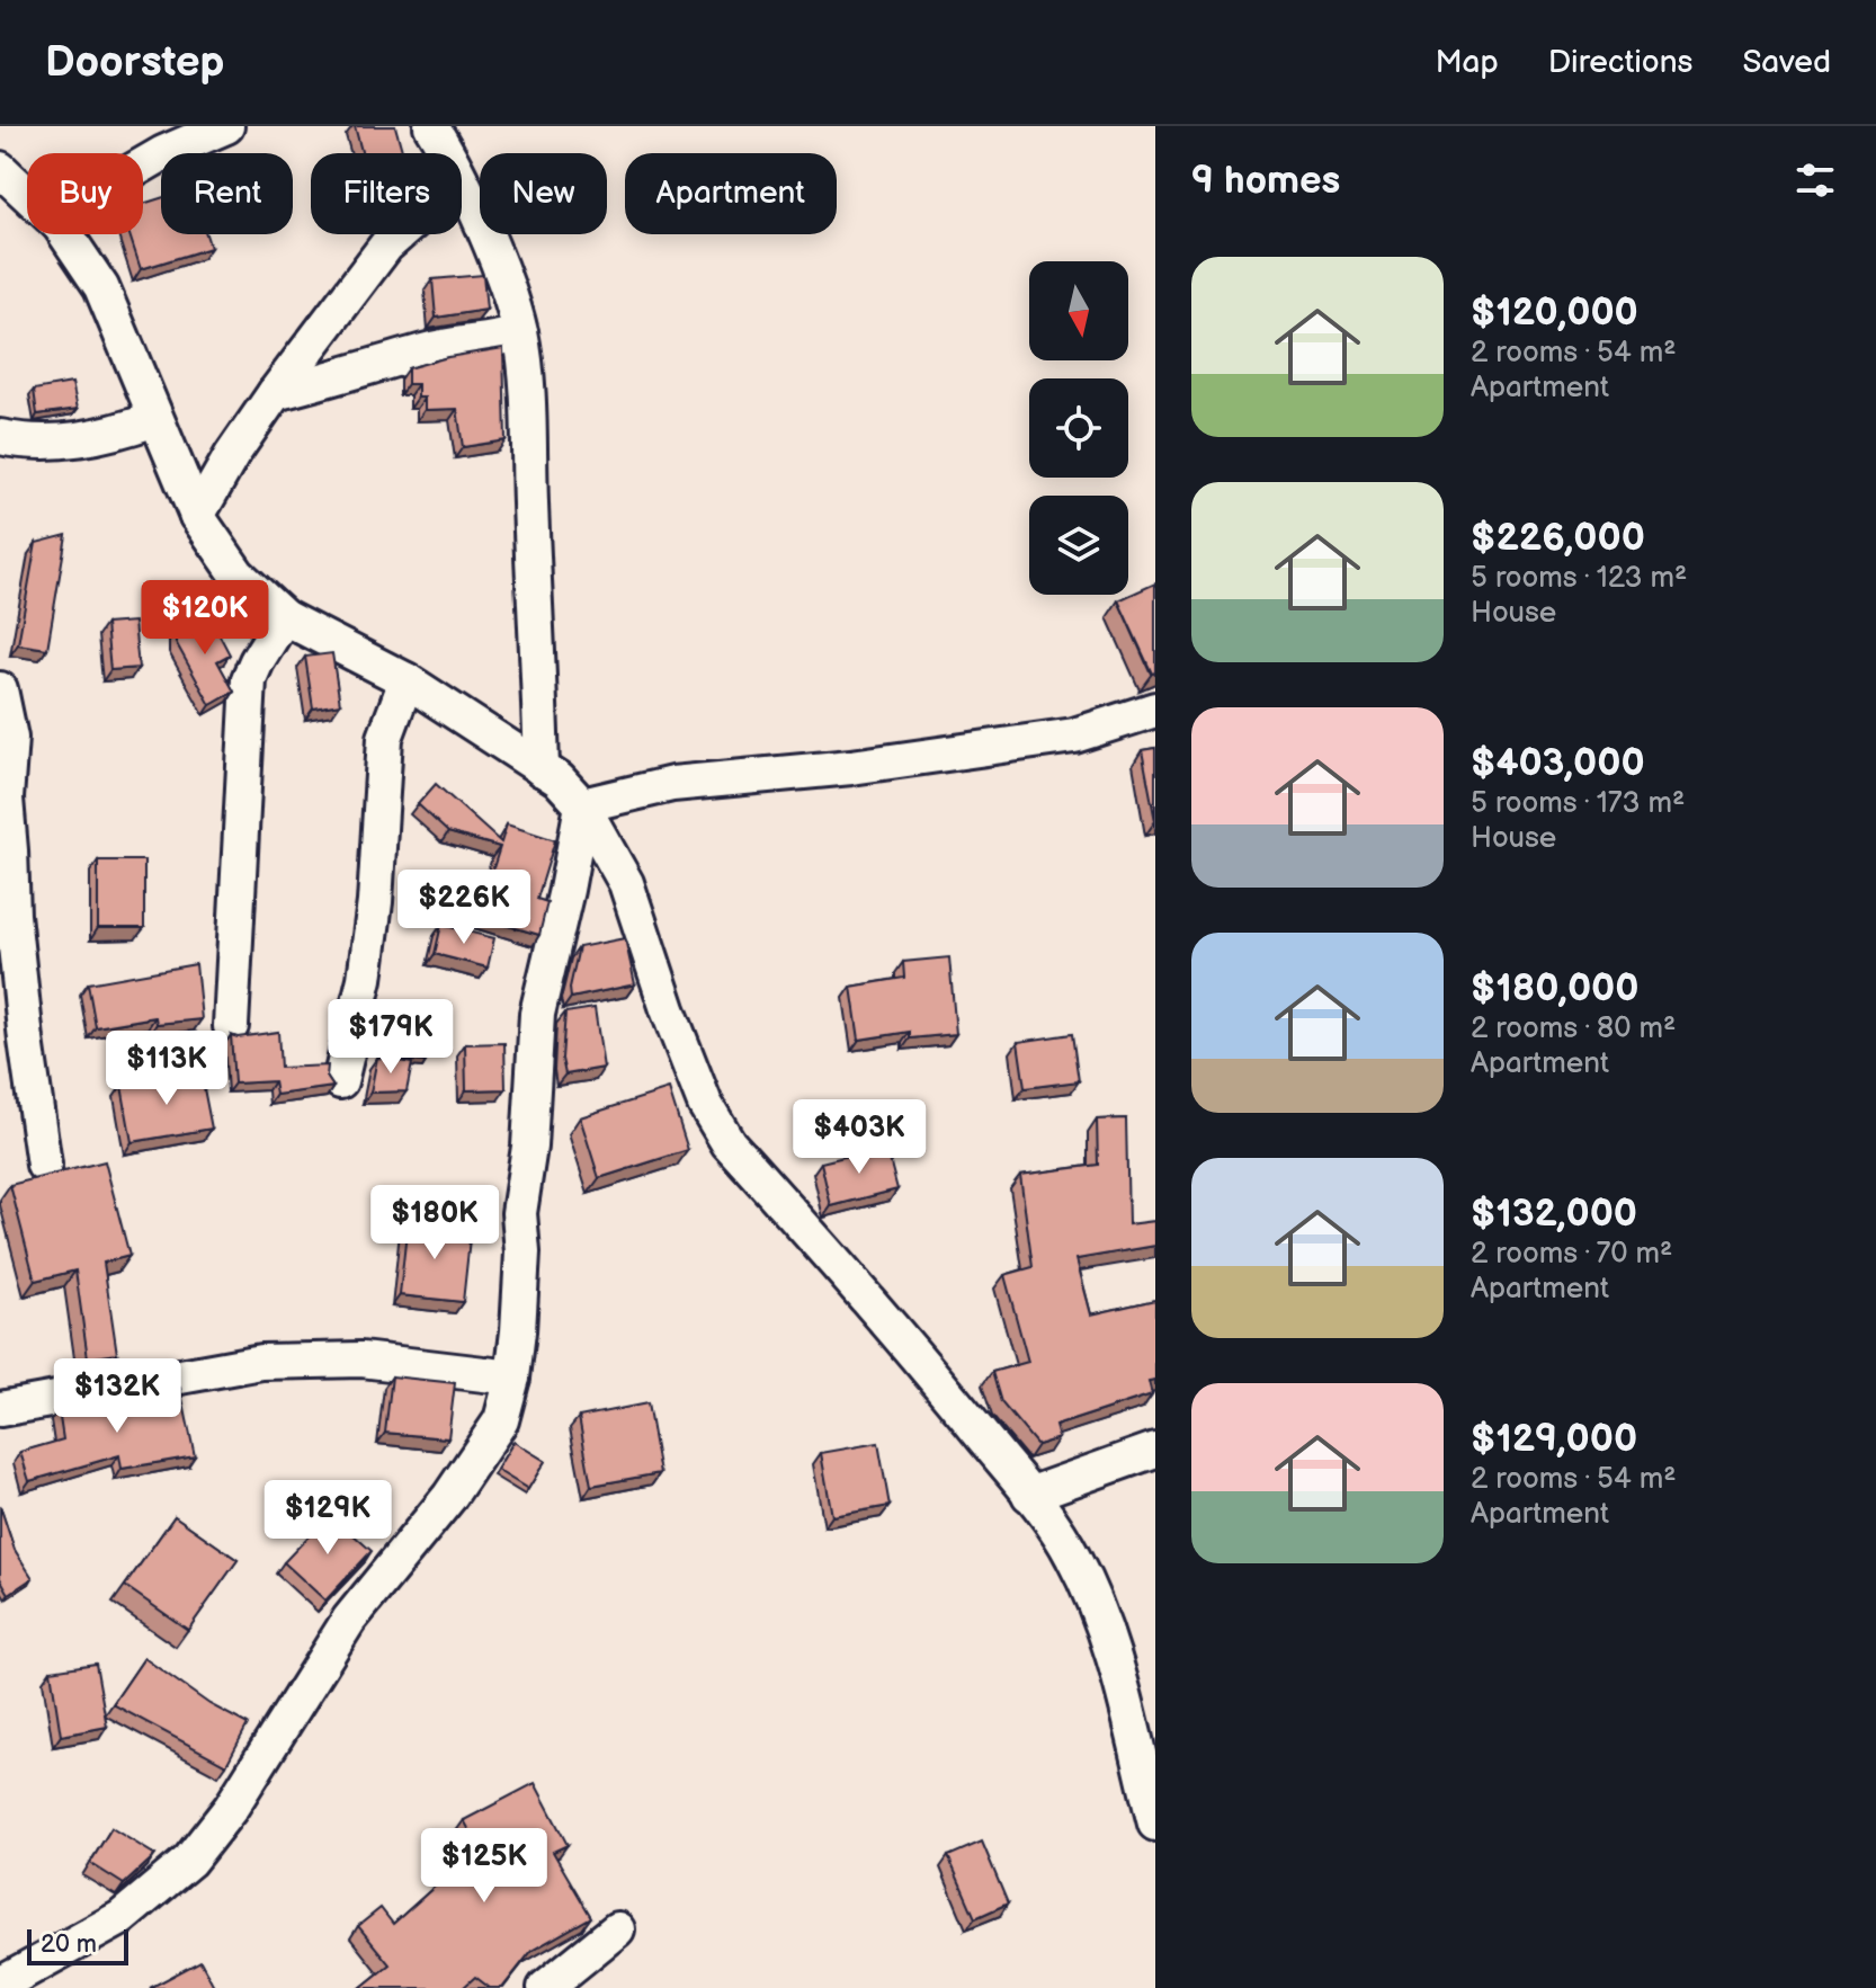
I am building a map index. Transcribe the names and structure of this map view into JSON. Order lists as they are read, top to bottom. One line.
{"scale_bar":"20 m","north":"bottom","page":{"header":"Doorstep","nav":["Map","Directions","Saved"],"heading":"9 homes","chip":["Buy","Rent","Filters","New","Apartment"],"list":[{"name":"$120,000","note":"2 rooms · 54 m² · Apartment"},{"name":"$226,000","note":"5 rooms · 123 m² · House"},{"name":"$403,000","note":"5 rooms · 173 m² · House"},{"name":"$180,000","note":"2 rooms · 80 m² · Apartment"},{"name":"$132,000","note":"2 rooms · 70 m² · Apartment"},{"name":"$129,000","note":"2 rooms · 54 m² · Apartment"}],"price":["$120K","$226K","$179K","$113K","$403K","$180K","$132K","$129K","$125K"],"scale":"20 m"}}
